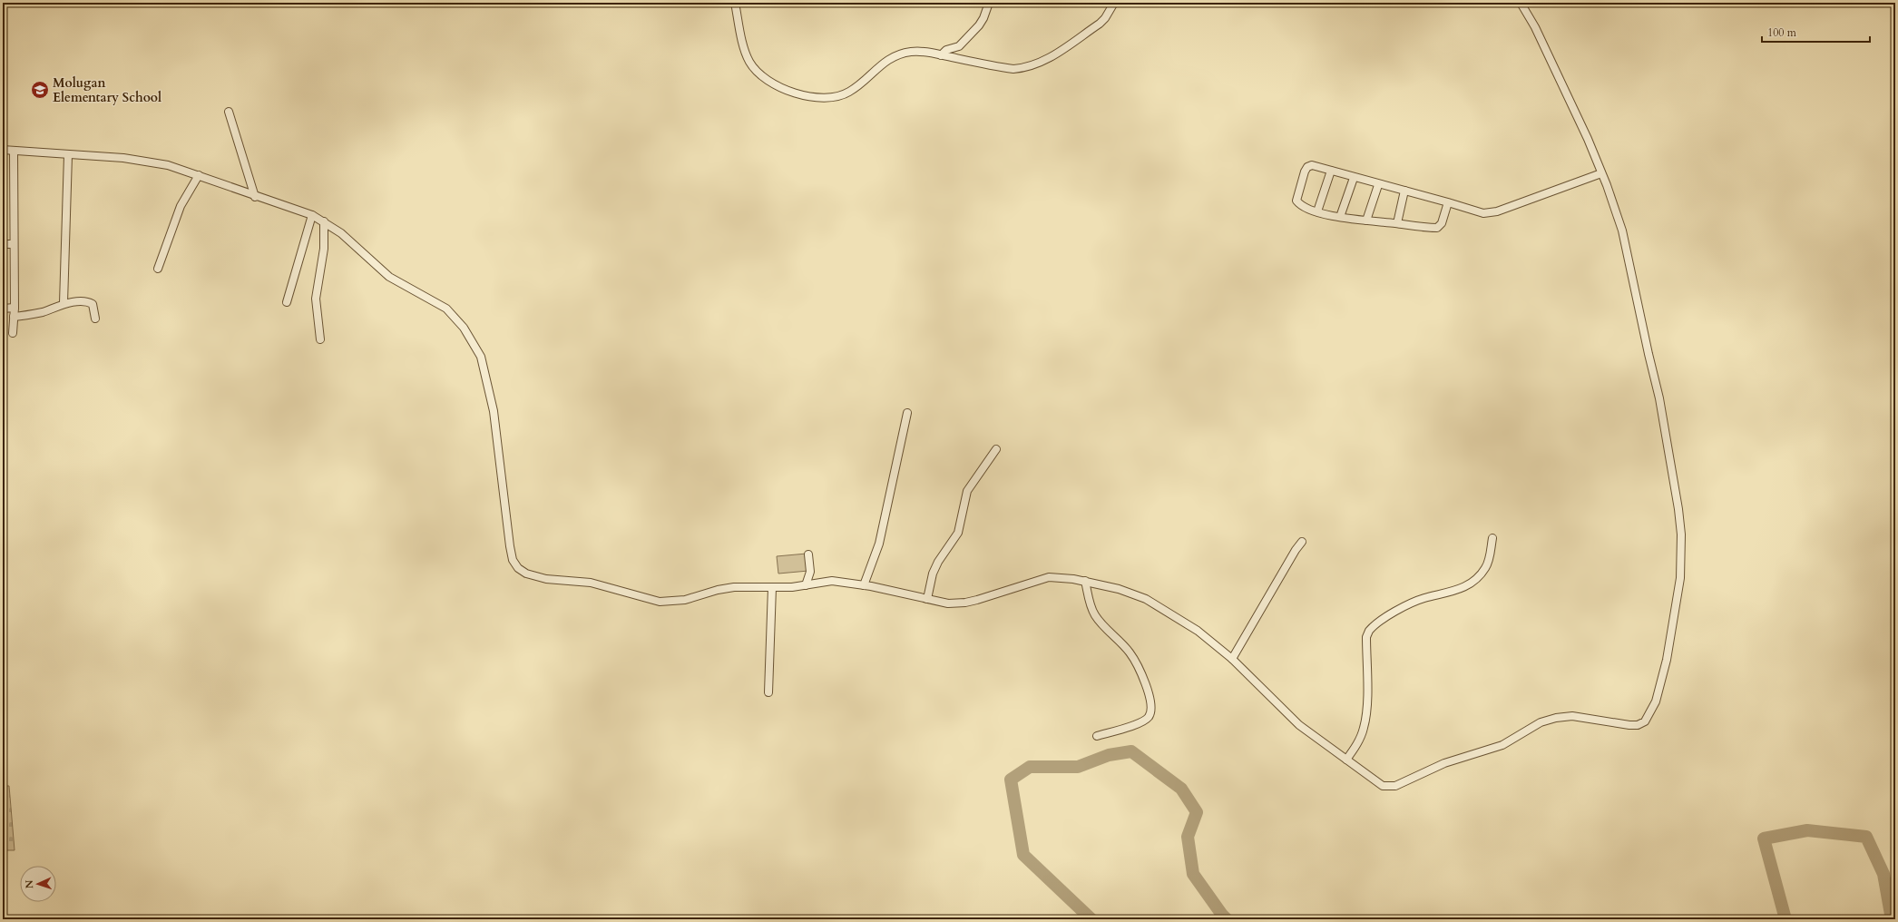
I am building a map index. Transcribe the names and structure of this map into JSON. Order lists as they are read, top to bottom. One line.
{"places":{"school or university":["Molugan Elementary School"]},"scale_bar":"100 m","north":"left"}
